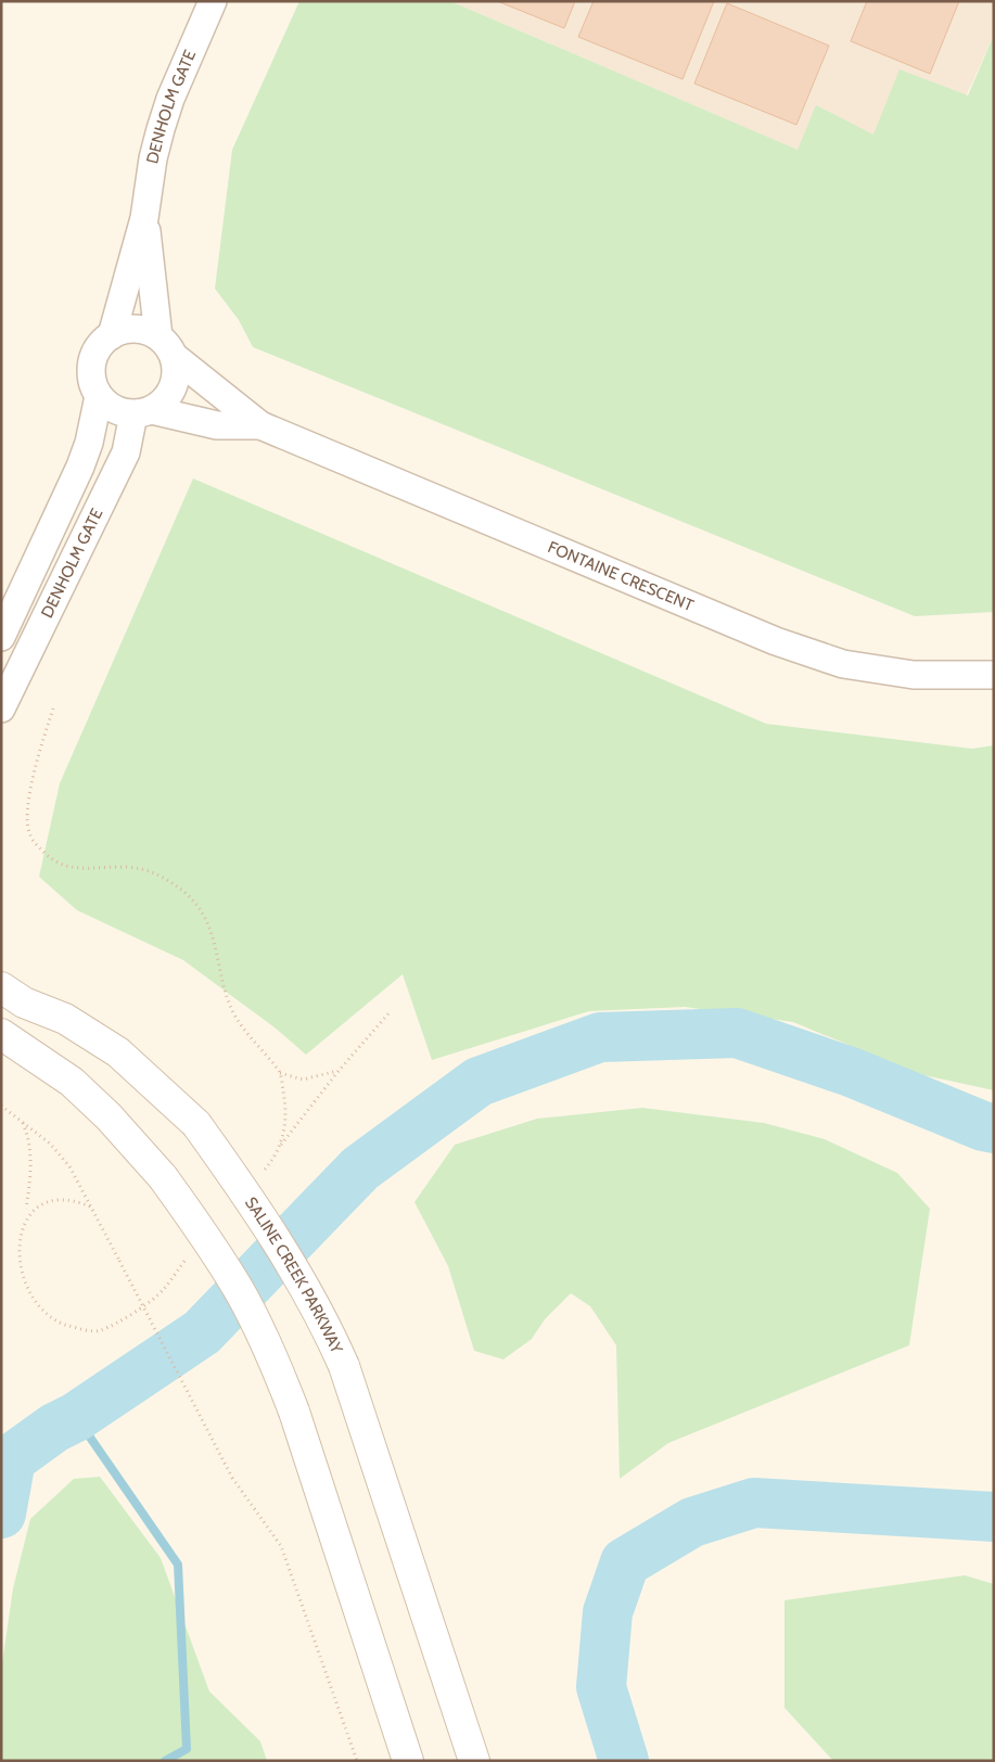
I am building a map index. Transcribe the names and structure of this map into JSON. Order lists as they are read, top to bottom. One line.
{"streets":{"main road":["SALINE CREEK PARKWAY"],"street":["DENHOLM GATE","FONTAINE CRESCENT"]},"crossings":[["DENHOLM GATE","FONTAINE CRESCENT"]]}
